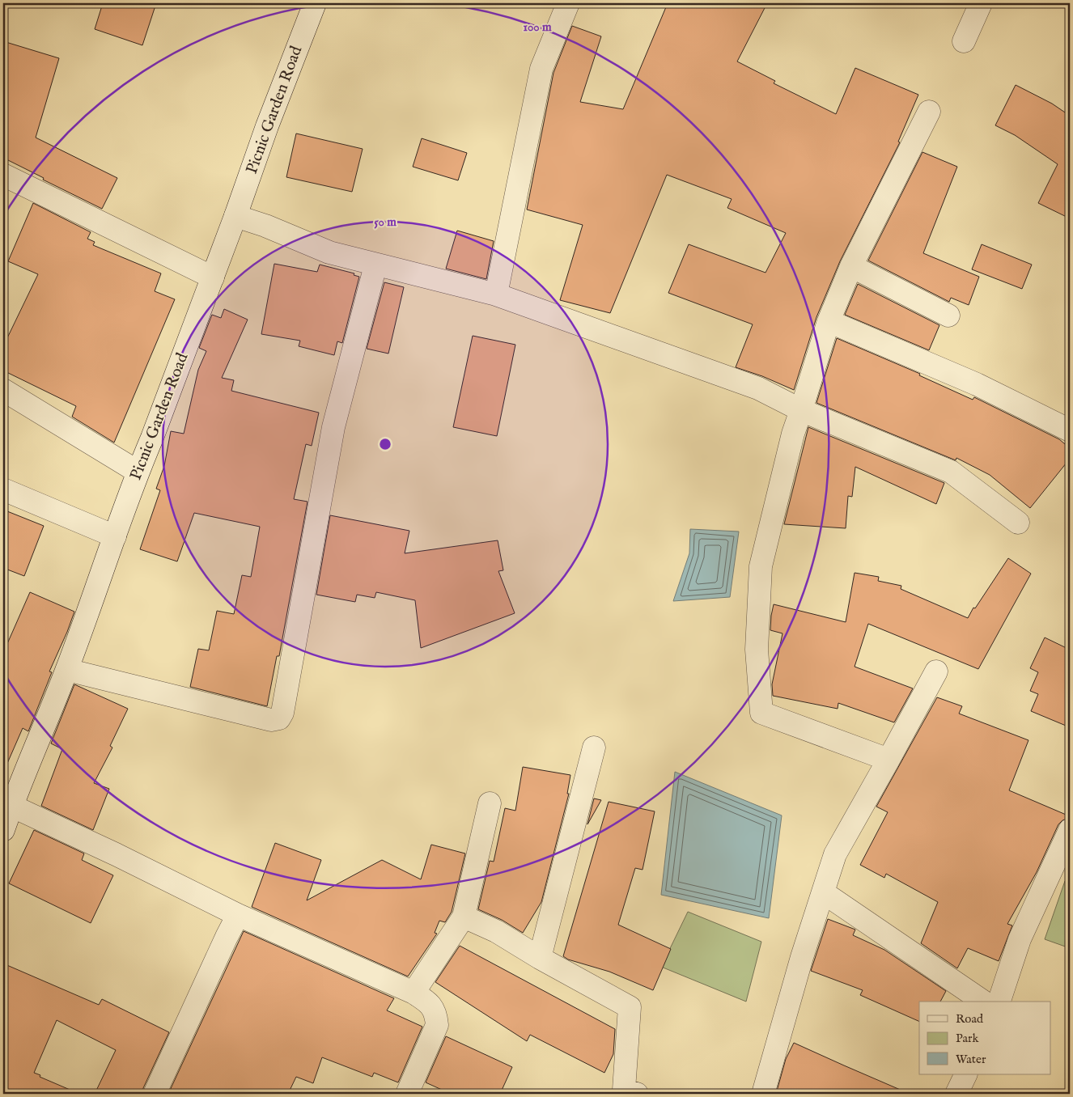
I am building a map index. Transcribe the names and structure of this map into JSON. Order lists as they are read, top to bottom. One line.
{"streets":{"street":["Picnic Garden Road"]},"legend":["Road","Park","Water"],"rings":["100 m","50 m"]}
